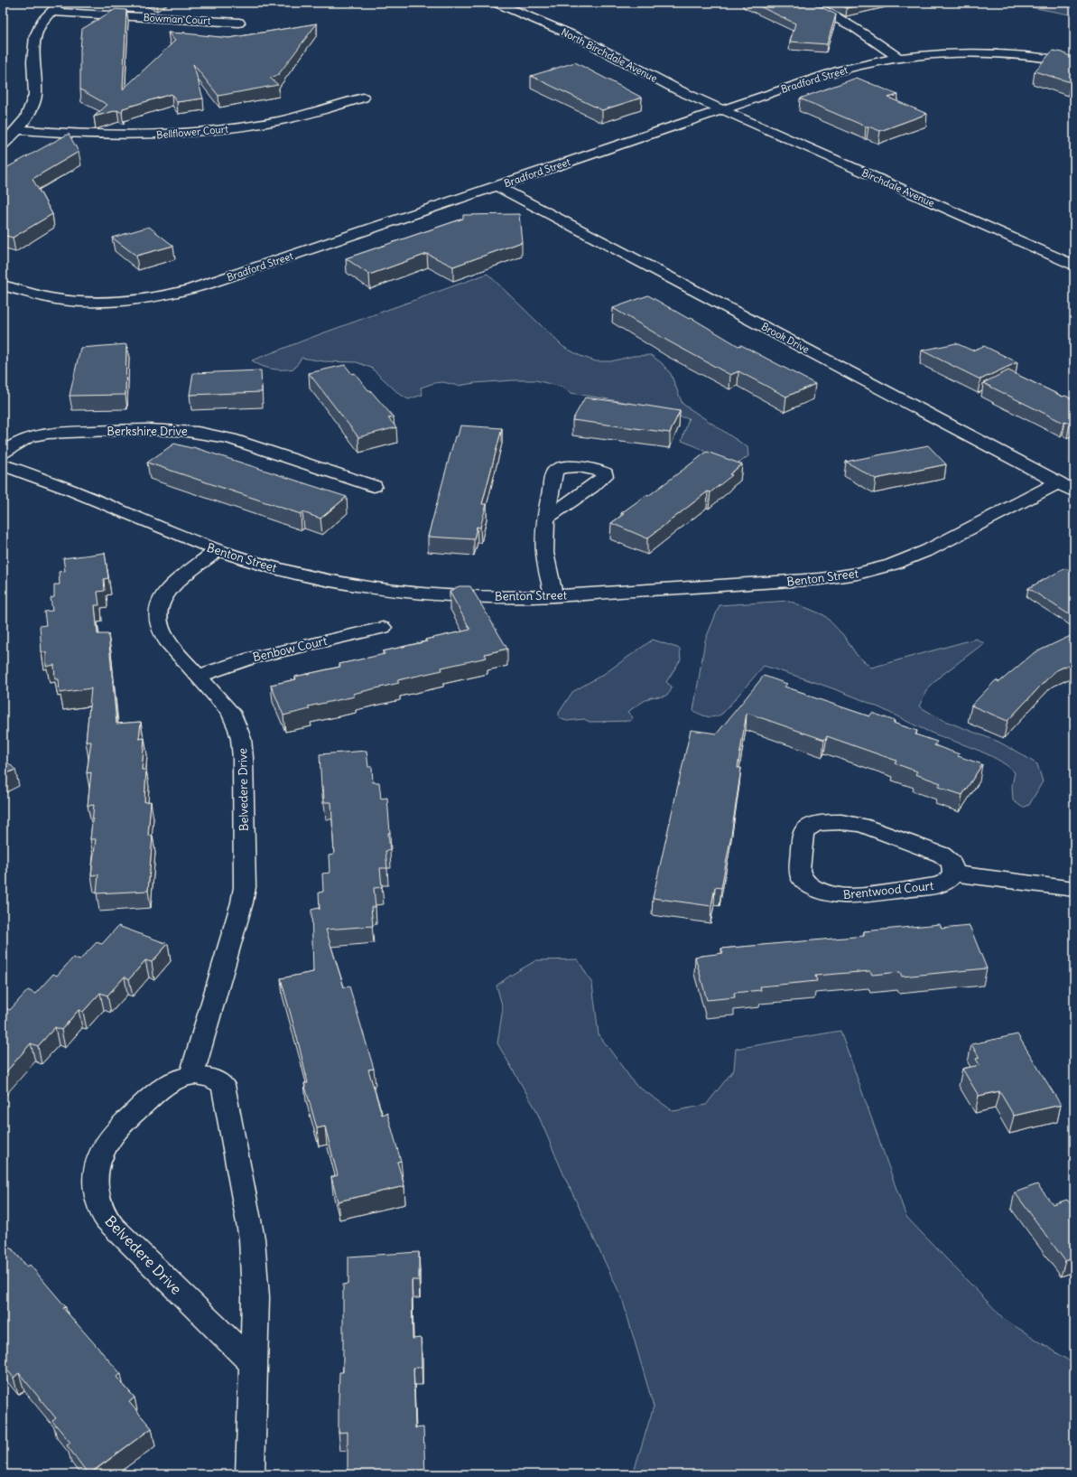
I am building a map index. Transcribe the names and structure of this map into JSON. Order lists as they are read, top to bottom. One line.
{"streets":{"street":["Bowman Court","North Birchdale Avenue","Bradford Street","Bellflower Court","Birchdale Avenue","Brook Drive","Berkshire Drive","Benton Street","Benbow Court","Belvedere Drive","Brentwood Court"]},"crossings":[["North Birchdale Avenue","Bradford Street"],["North Birchdale Avenue","Birchdale Avenue"],["Bradford Street","Birchdale Avenue"],["Bradford Street","Brook Drive"],["Brook Drive","Benton Street"],["Benton Street","Belvedere Drive"],["Benbow Court","Belvedere Drive"]]}
